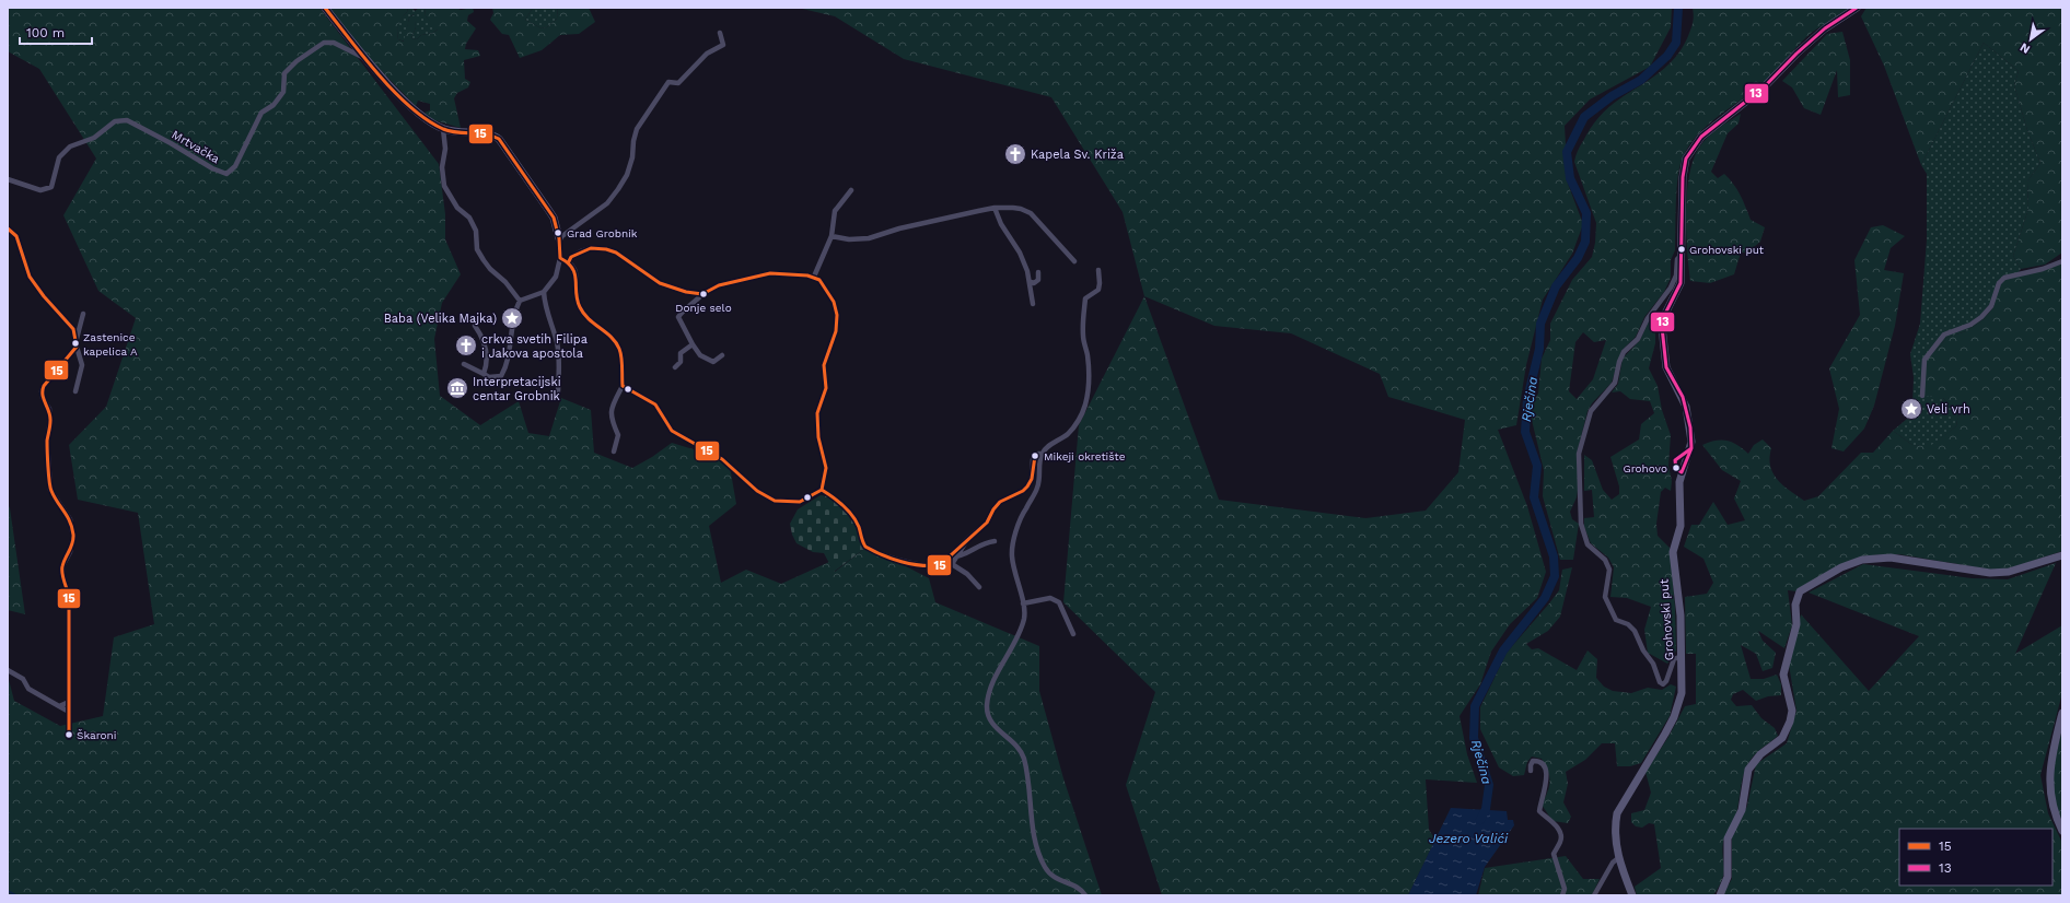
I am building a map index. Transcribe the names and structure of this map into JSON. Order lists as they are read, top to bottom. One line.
{"streets":{"main road":["Grohovski put"],"street":["Mrtvačka"]},"water":["Rječina","Jezero Valići"],"places":{"church":["Kapela Sv. Križa","crkva svetih Filipa i Jakova apostola"],"other":["Grad Grobnik","Grohovski put","Donje selo","Zastenice kapelica A","Mikeji okretište","Grohovo","Škaroni"],"place":["Baba (Velika Majka)","Veli vrh"],"museum":["Interpretacijski centar Grobnik"]},"lines":["transit line 15","transit line 13"],"legend":["15","13"],"scale_bar":"100 m","north":"bottom left"}
